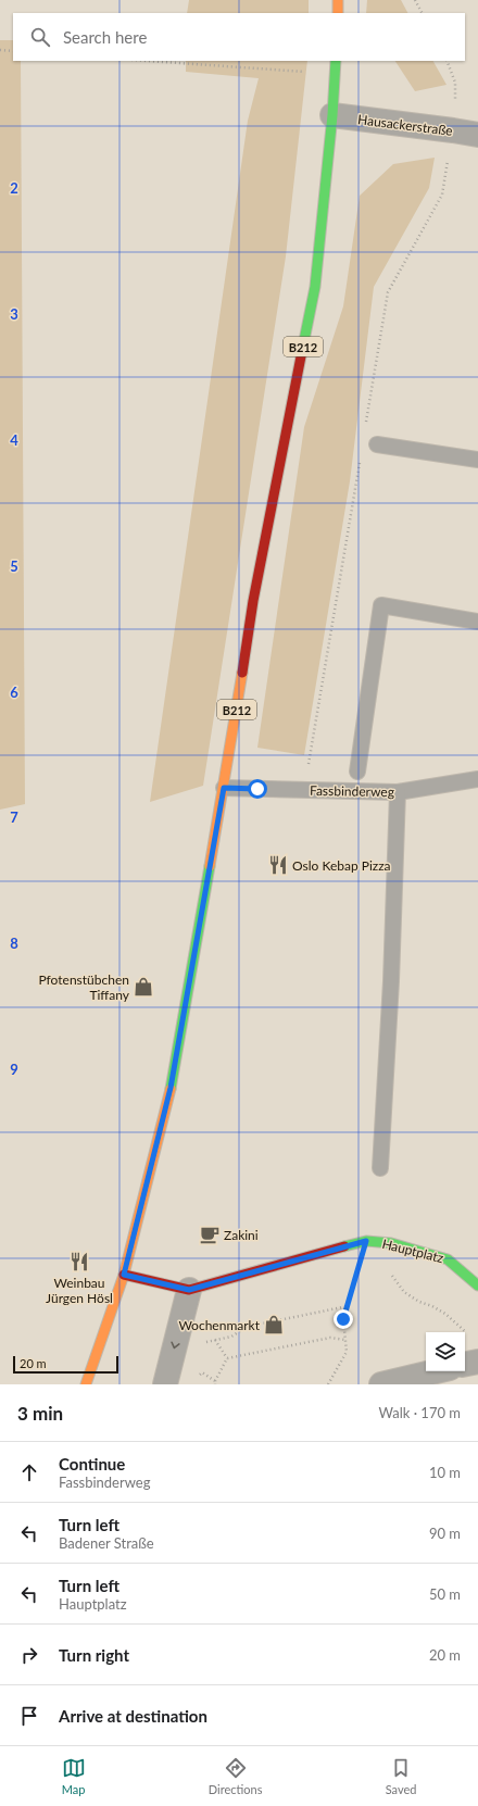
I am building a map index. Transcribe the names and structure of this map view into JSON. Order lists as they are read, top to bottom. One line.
{"streets":{"main road":["B212","Hauptplatz"],"street":["Hausackerstraße"],"lane":["Fassbinderweg"]},"crossings":[["Hausackerstraße","B212"],["B212","Fassbinderweg"],["B212","Hauptplatz"]],"places":{"restaurant":["Oslo Kebap Pizza","Weinbau Jürgen Hösl"],"shop":["Pfotenstübchen Tiffany","Wochenmarkt"],"cafe":["Zakini"]},"scale_bar":"20 m","page":{"search":"Search here","scale":"20 m","heading":["3 min","Walk · 170 m"],"list":[["Continue","Fassbinderweg","10 m"],["Turn left","Badener Straße","90 m"],["Turn left","Hauptplatz","50 m"],["Turn right","20 m"],"Arrive at destination"],"nav":["Map","Directions","Saved"]},"grid":{"rows":["2","3","4","5","6","7","8","9"]}}
